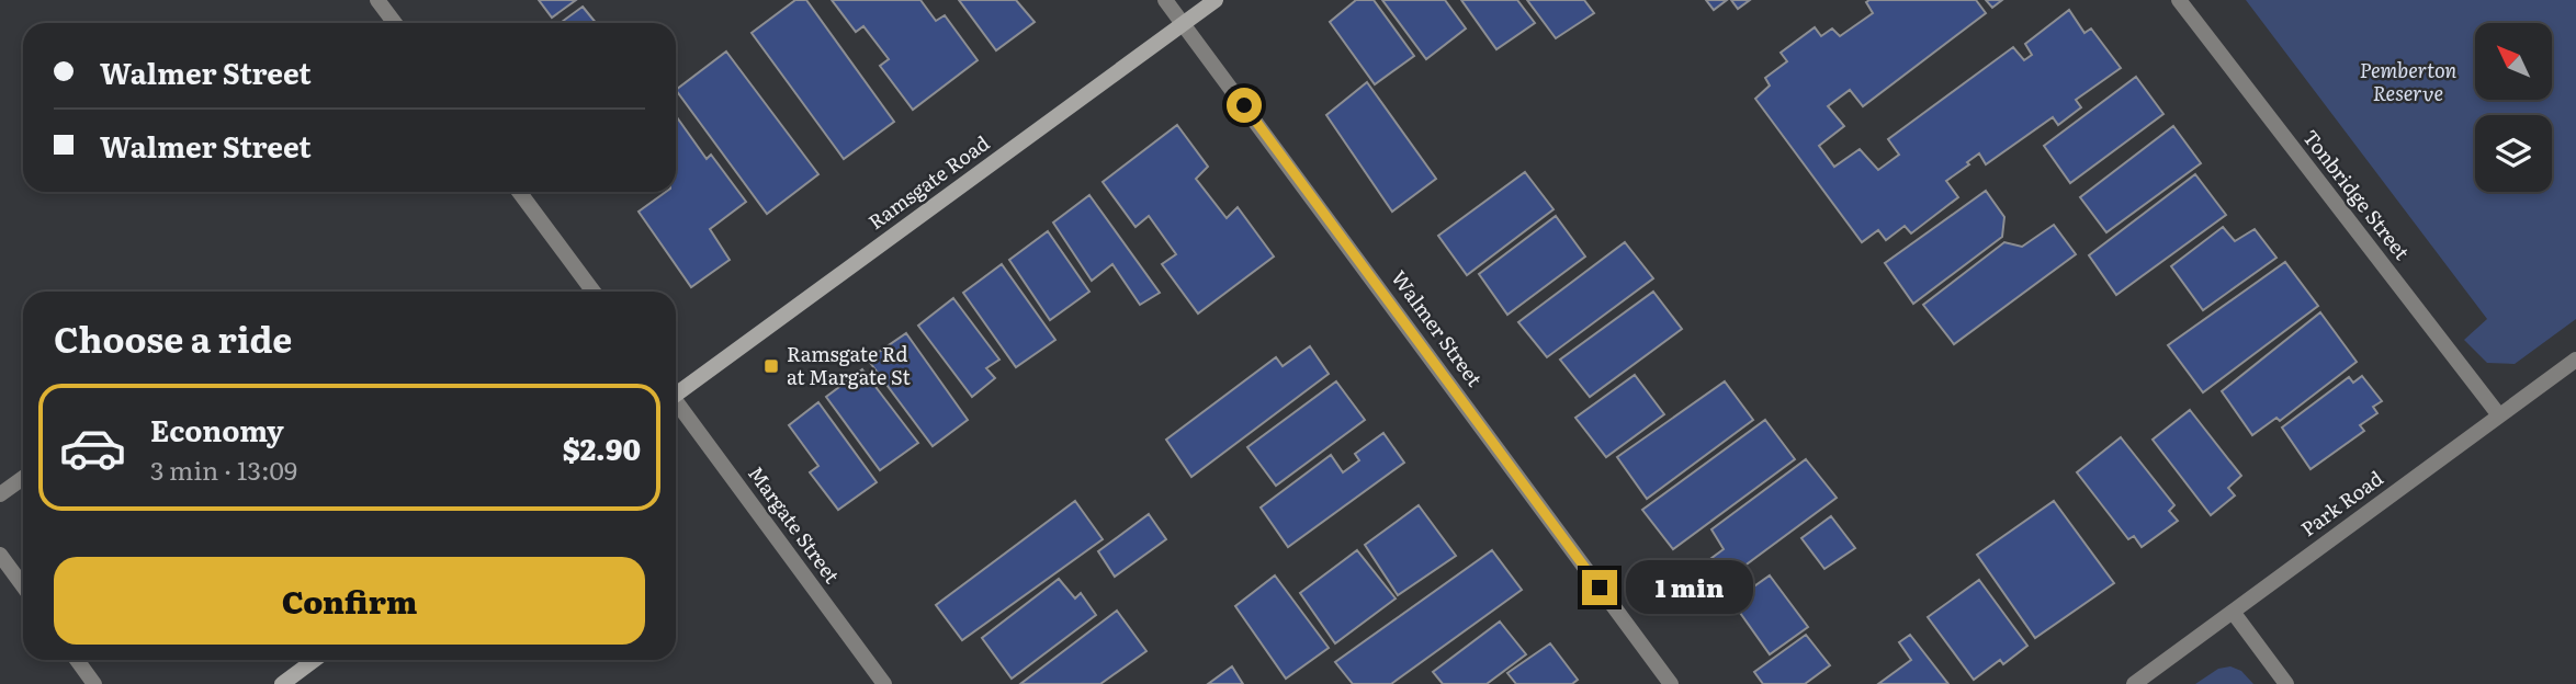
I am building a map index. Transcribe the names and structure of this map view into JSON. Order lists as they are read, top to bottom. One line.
{"streets":{"main road":["Ramsgate Road"],"street":["Tonbridge Street","Walmer Street","Park Road","Margate Street"]},"crossings":[["Ramsgate Road","Walmer Street"],["Tonbridge Street","Park Road"]],"parks":["Pemberton Reserve"],"places":{"transit":["Ramsgate Rd at Margate St"]},"north":"top left","page":{"banner":["Walmer Street","Walmer Street"],"heading":"Choose a ride","list":[{"name":"Economy","note":"3 min · 13:09","value":"$2.90"}],"buttons":"Confirm","bubble":"1 min"}}
